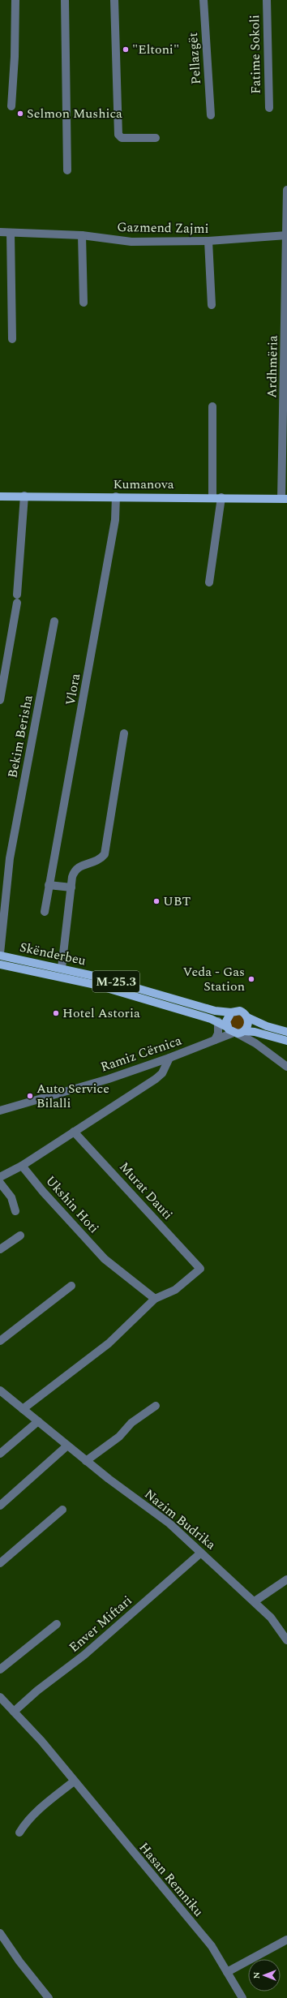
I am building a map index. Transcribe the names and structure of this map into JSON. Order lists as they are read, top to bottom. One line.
{"streets":{"main road":["Kumanova","Skënderbeu","M-25.3"],"street":["Fatime Sokoli","Pellazgët","Gazmend Zajmi","Ardhmëria","Vlora","Bekim Berisha","Ramiz Cërnica","Murat Dauti","Ukshin Hoti","Nazim Budrika","Enver Miftari","Hasan Remniku"]},"crossings":[["Gazmend Zajmi","Ardhmëria"],["Ardhmëria","Kumanova"],["Kumanova","Vlora"],["Bekim Berisha","Skënderbeu"],["Skënderbeu","M-25.3"],["M-25.3","Ramiz Cërnica"],["Murat Dauti","Ukshin Hoti"],["Nazim Budrika","Enver Miftari"],["Enver Miftari","Hasan Remniku"]],"places":["\"Eltoni\"","Selmon Mushica","UBT","Veda - Gas Station","Hotel Astoria","Auto Service Bilalli"],"north":"left"}
